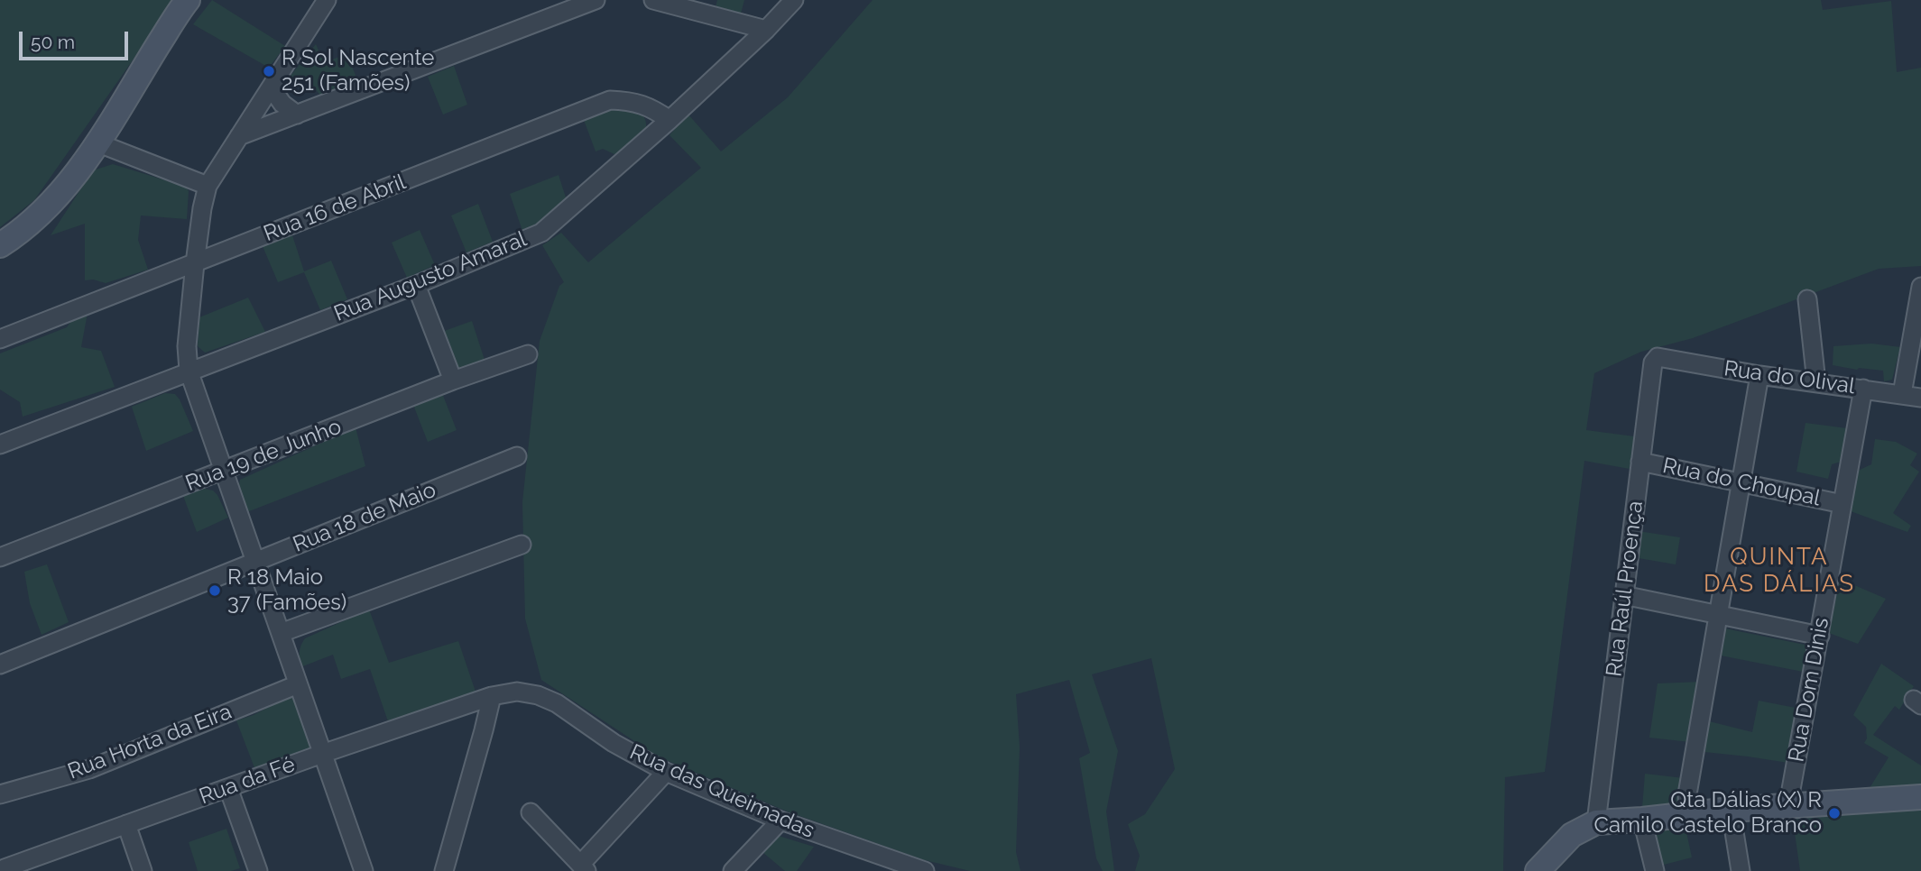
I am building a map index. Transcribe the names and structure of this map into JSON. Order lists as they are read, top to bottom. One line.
{"streets":{"street":["Rua 16 de Abril","Rua Augusto Amaral","Rua do Olival","Rua 19 de Junho","Rua do Choupal","Rua 18 de Maio","Rua Raúl Proença","Rua Dom Dinis","Rua Horta da Eira","Rua da Fé","Rua das Queimadas"]},"crossings":[["Rua 16 de Abril","Rua Augusto Amaral"],["Rua do Olival","Rua Raúl Proença"],["Rua do Olival","Rua Dom Dinis"],["Rua do Choupal","Rua Raúl Proença"],["Rua do Choupal","Rua Dom Dinis"],["Rua da Fé","Rua das Queimadas"]],"districts":["QUINTA DAS DÁLIAS"],"places":["R Sol Nascente 251 (Famões)","R 18 Maio 37 (Famões)","Qta Dálias (X) R Camilo Castelo Branco"],"scale_bar":"50 m"}
